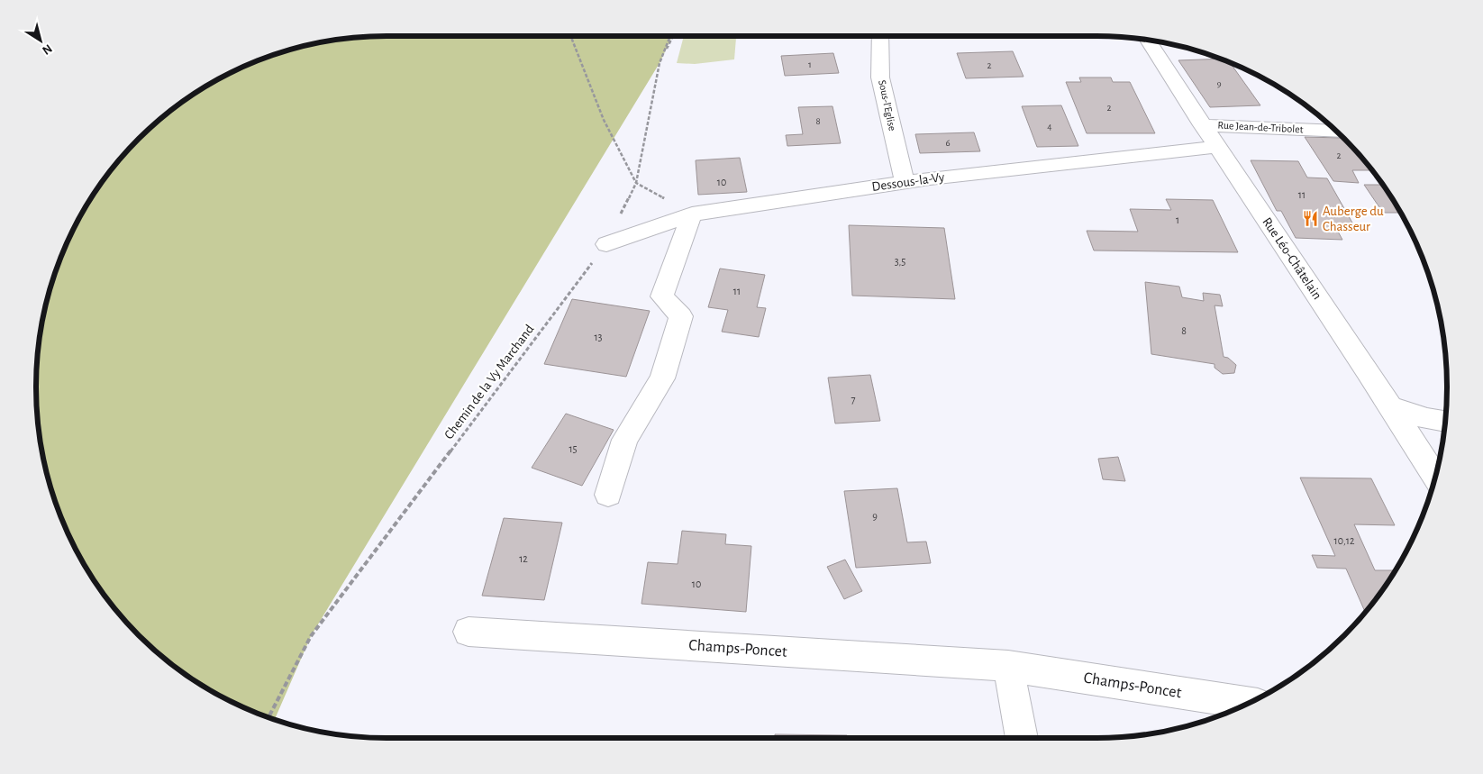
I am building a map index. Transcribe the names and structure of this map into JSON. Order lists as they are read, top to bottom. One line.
{"streets":{"street":["Sous-l'Eglise","Rue Jean-de-Tribolet","Dessous-la-Vy","Rue Léo-Châtelain","Champs-Poncet"],"path":["Chemin de la Vy Marchand"]},"crossings":[["Sous-l'Eglise","Dessous-la-Vy"],["Rue Jean-de-Tribolet","Rue Léo-Châtelain"],["Dessous-la-Vy","Rue Léo-Châtelain"],["Dessous-la-Vy","Chemin de la Vy Marchand"]],"places":{"restaurant":["Auberge du Chasseur"]},"house_numbers":["1","2","9","2","8","4","6","2","10","11","1","3,5","11","8","13","7","15","9","10,12","12","10"],"north":"bottom right"}
